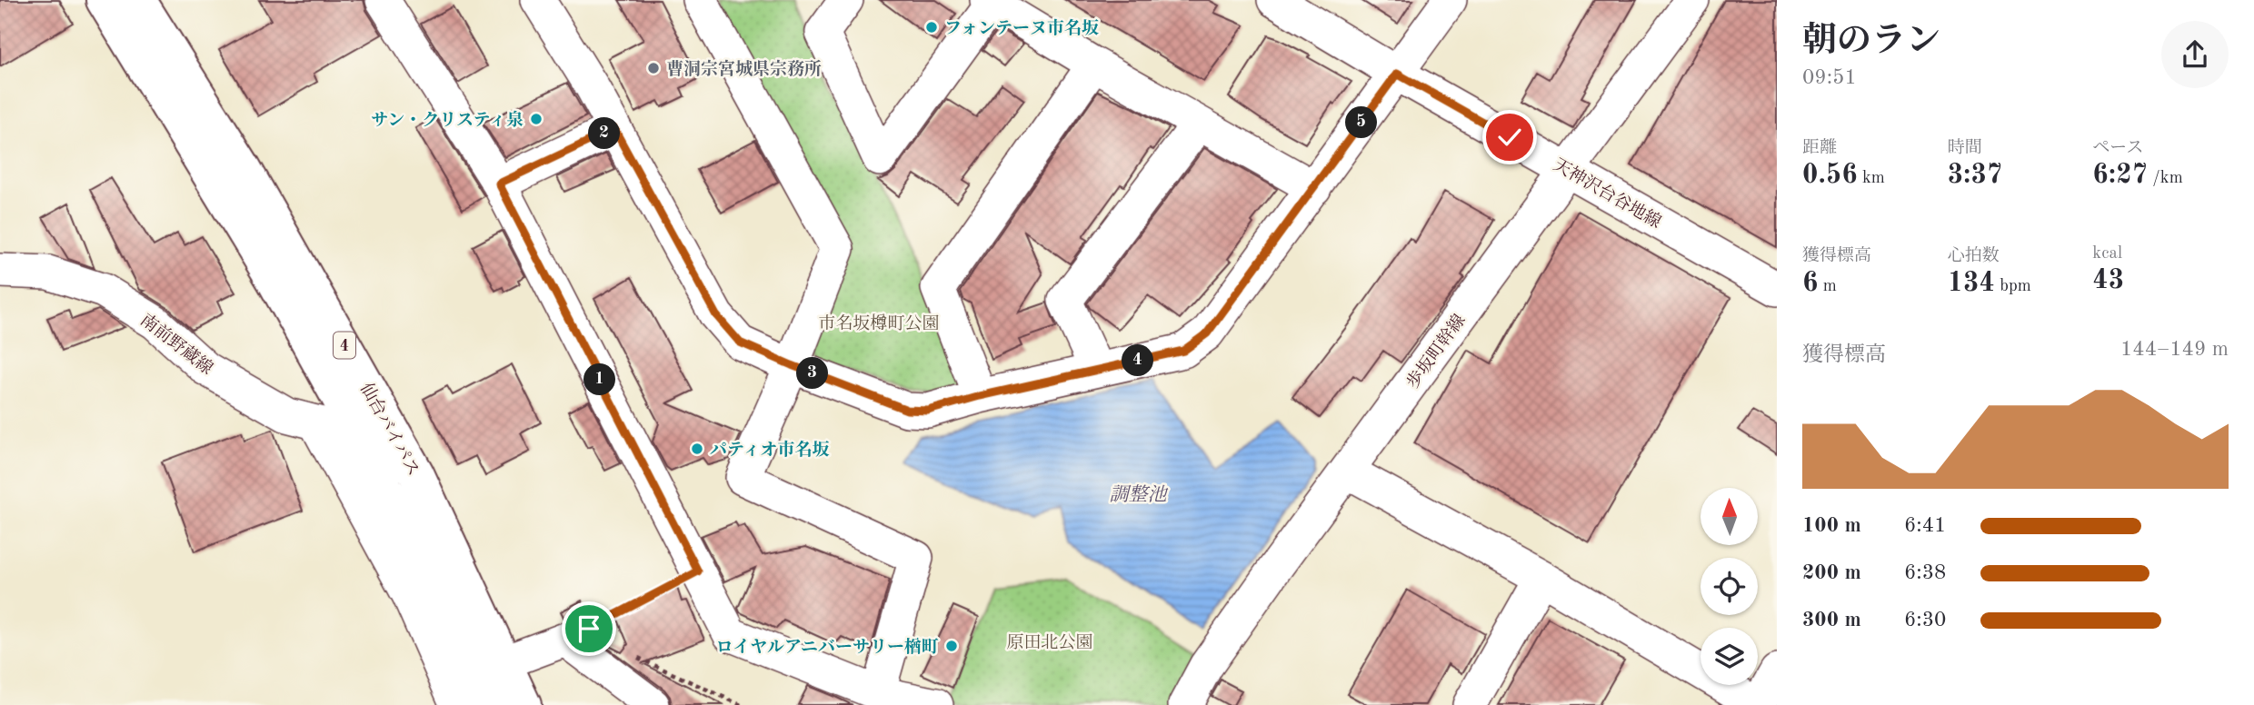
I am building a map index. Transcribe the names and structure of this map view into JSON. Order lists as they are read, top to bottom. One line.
{"streets":{"highway":["4","仙台バイパス"],"street":["天神沢台谷地線","南前野蔵線","歩坂町幹線"]},"crossings":[["天神沢台谷地線","歩坂町幹線"],["南前野蔵線","仙台バイパス"]],"water":["調整池"],"parks":["市名坂樽町公園","原田北公園"],"places":["フォンテーヌ市名坂","曹洞宗宮城県宗務所","サン・クリスティ泉","パティオ市名坂","ロイヤルアニバーサリー楢町"],"north":"top","page":{"heading":["朝のラン","09:51"],"pins":["5","2","4","3","1"],"stats":[["距離","0.56 km"],["時間","3:37"],["ペース","6:27 /km"],["獲得標高","6 m"],["心拍数","134 bpm"],["kcal","43"]],"chart":["獲得標高","144–149 m"],"list":[{"name":"100 m","note":"6:41"},{"name":"200 m","note":"6:38"},{"name":"300 m","note":"6:30"}]}}
